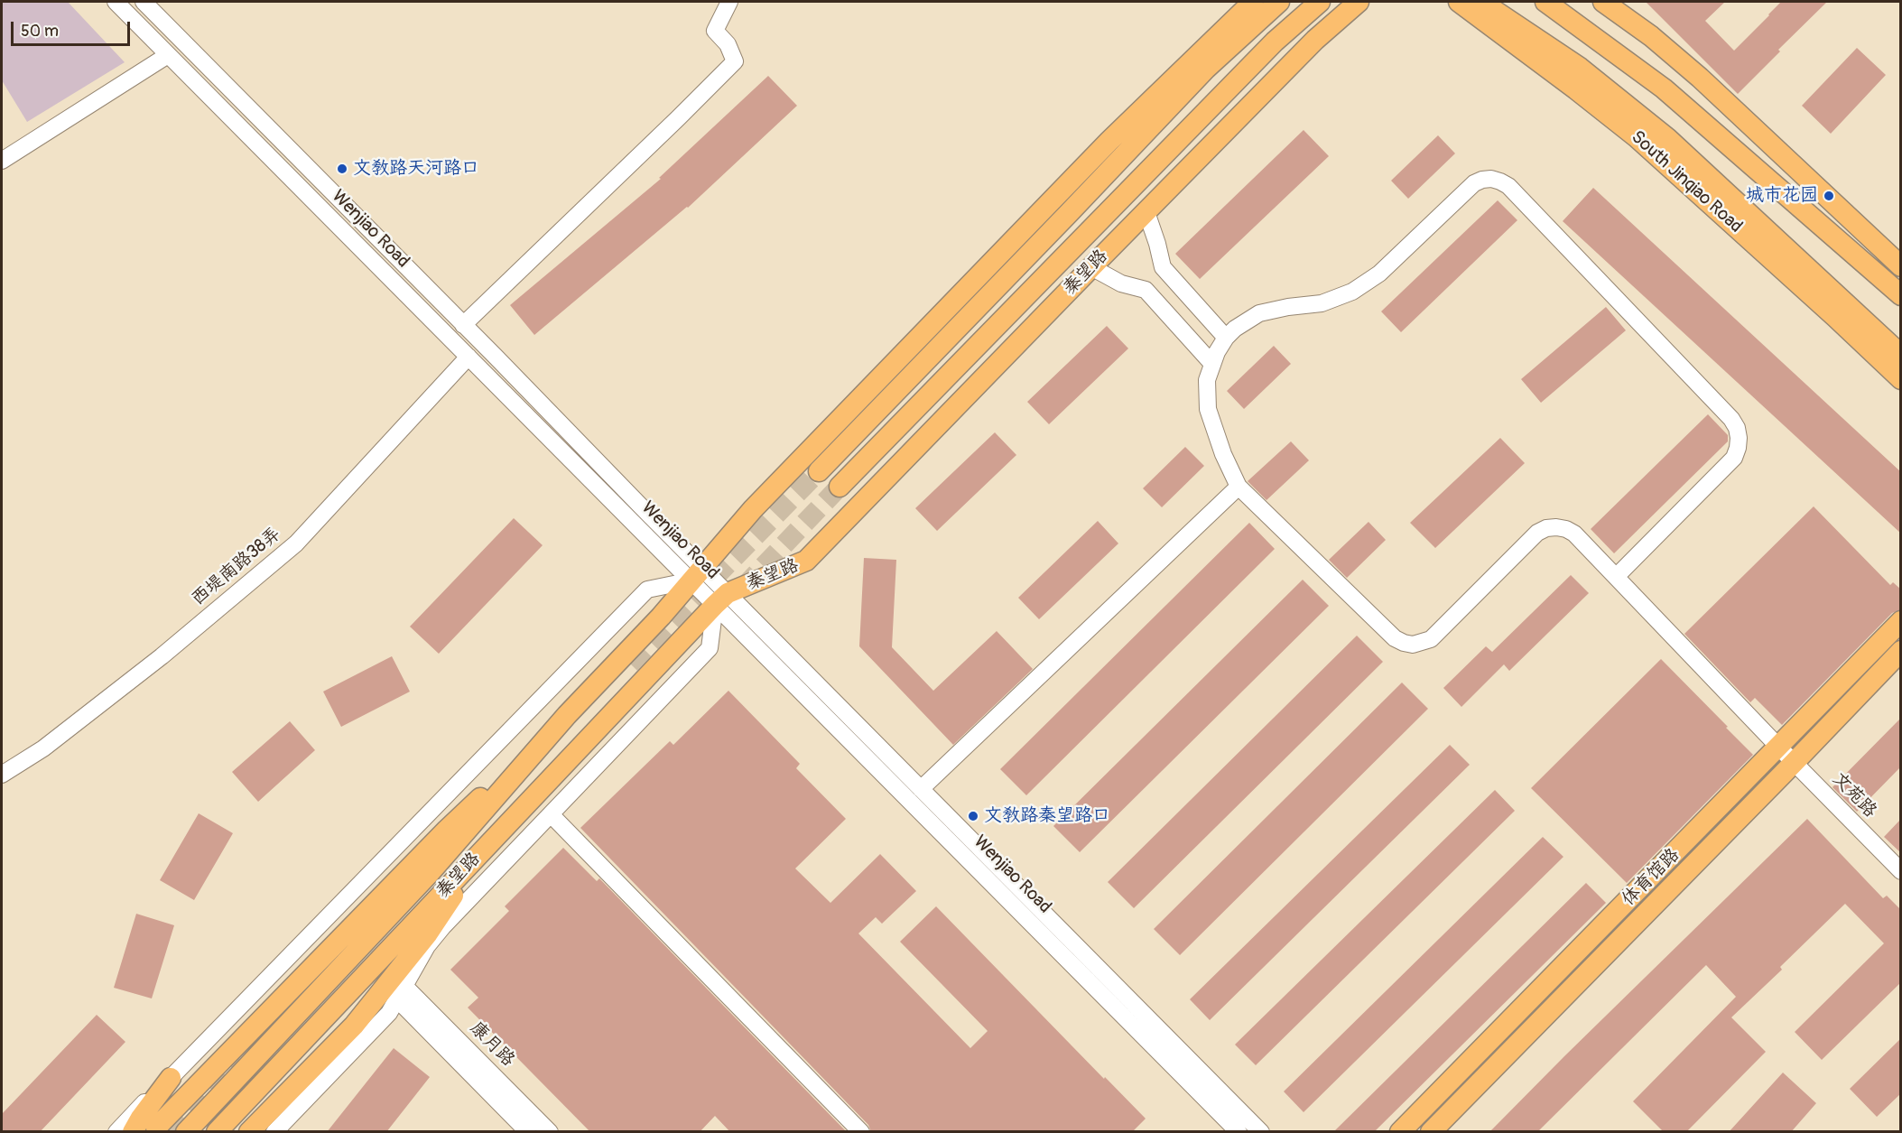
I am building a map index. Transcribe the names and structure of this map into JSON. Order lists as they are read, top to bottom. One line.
{"streets":{"main road":["South Jinqiao Road","秦望路","体育馆路"],"street":["Wenjiao Road","西堤南路38弄","文苑路","康月路"]},"crossings":[["Wenjiao Road","秦望路"],["Wenjiao Road","西堤南路38弄"],["文苑路","体育馆路"]],"places":["文教路天河路口","城市花园","文教路秦望路口"],"scale_bar":"50 m"}
